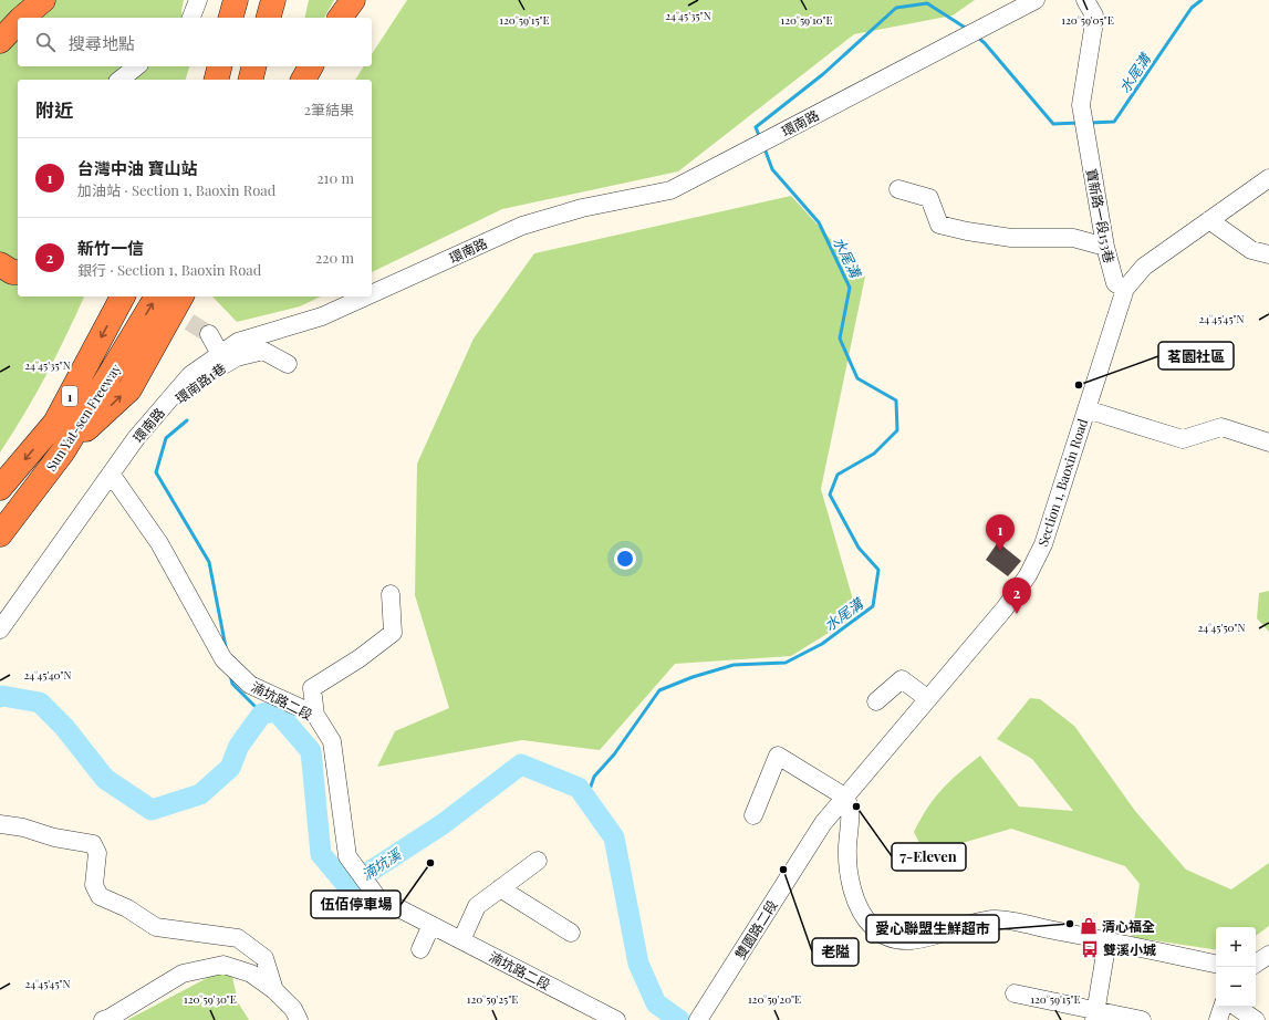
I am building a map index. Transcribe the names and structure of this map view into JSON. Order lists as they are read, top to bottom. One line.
{"streets":{"highway":["1","Sun Yat-sen Freeway"],"street":["環南路","寶新路一段153巷","環南路1巷","Section 1, Baoxin Road","湳坑路二段","雙園路二段"]},"crossings":[["環南路","環南路1巷"],["環南路","湳坑路二段"],["寶新路一段153巷","Section 1, Baoxin Road"],["Section 1, Baoxin Road","雙園路二段"]],"water":["水尾溝","湳坑溪"],"places":{"other":["茗園社區","7-Eleven","伍佰停車場","老隘","愛心聯盟生鮮超市"],"shop":["清心福全"],"bus stop":["雙溪小城"]},"page":{"search":"搜尋地點","heading":["附近","2筆結果"],"list":[{"mark":"1","name":"台灣中油 寶山站","note":"加油站 · Section 1, Baoxin Road","value":"210 m"},{"mark":"2","name":"新竹一信","note":"銀行 · Section 1, Baoxin Road","value":"220 m"}],"pins":["1","2"],"map_buttons":["+","−"]},"coordinates":["24°45'35\"N","120°59'15\"E","120°59'10\"E","120°59'05\"E","24°45'45\"N","24°45'50\"N","24°45'40\"N","120°59'30\"E","120°59'25\"E","120°59'20\"E"]}
